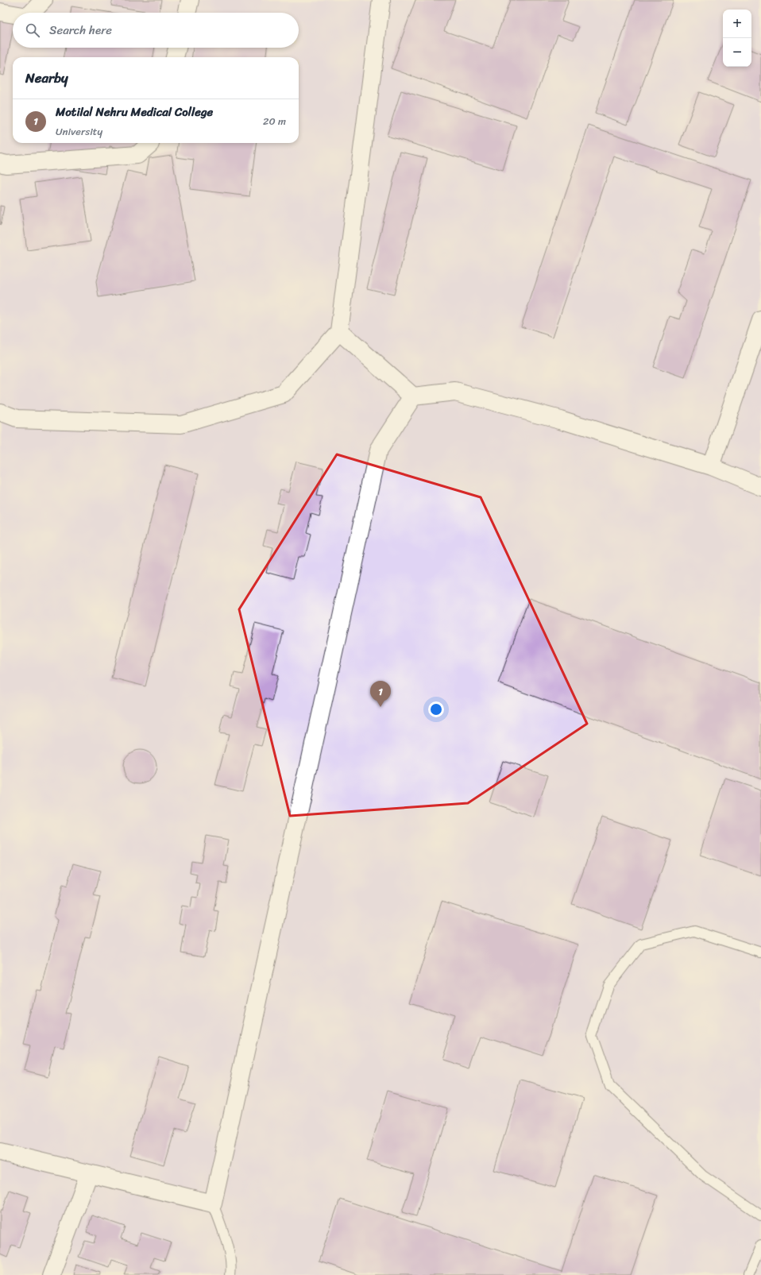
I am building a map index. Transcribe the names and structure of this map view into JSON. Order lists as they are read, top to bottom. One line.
{"page":{"map_buttons":["+","−"],"search":"Search here","heading":"Nearby","list":[{"mark":"1","name":"Motilal Nehru Medical College","note":"University","value":"20 m"}],"pins":"1"}}
